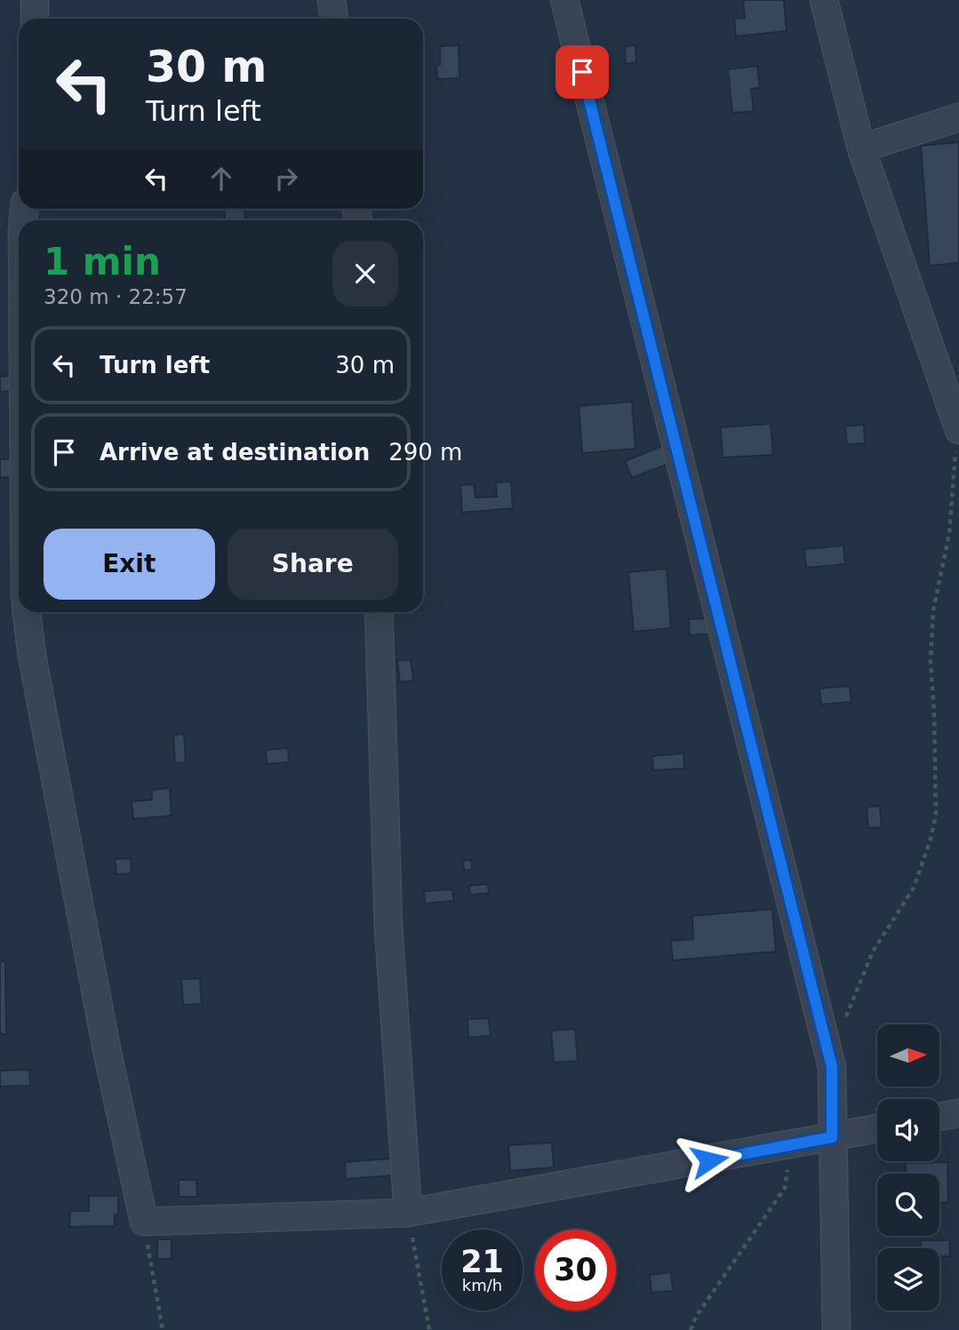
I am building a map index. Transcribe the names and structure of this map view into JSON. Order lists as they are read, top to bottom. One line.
{"north":"right","page":{"turn":["30 m","Turn left"],"heading":["1 min","320 m · 22:57"],"list":[{"name":"Turn left","value":"30 m"},{"name":"Arrive at destination","value":"290 m"}],"buttons":["Exit","Share"],"speed":"21 km/h","limit":"30"}}
